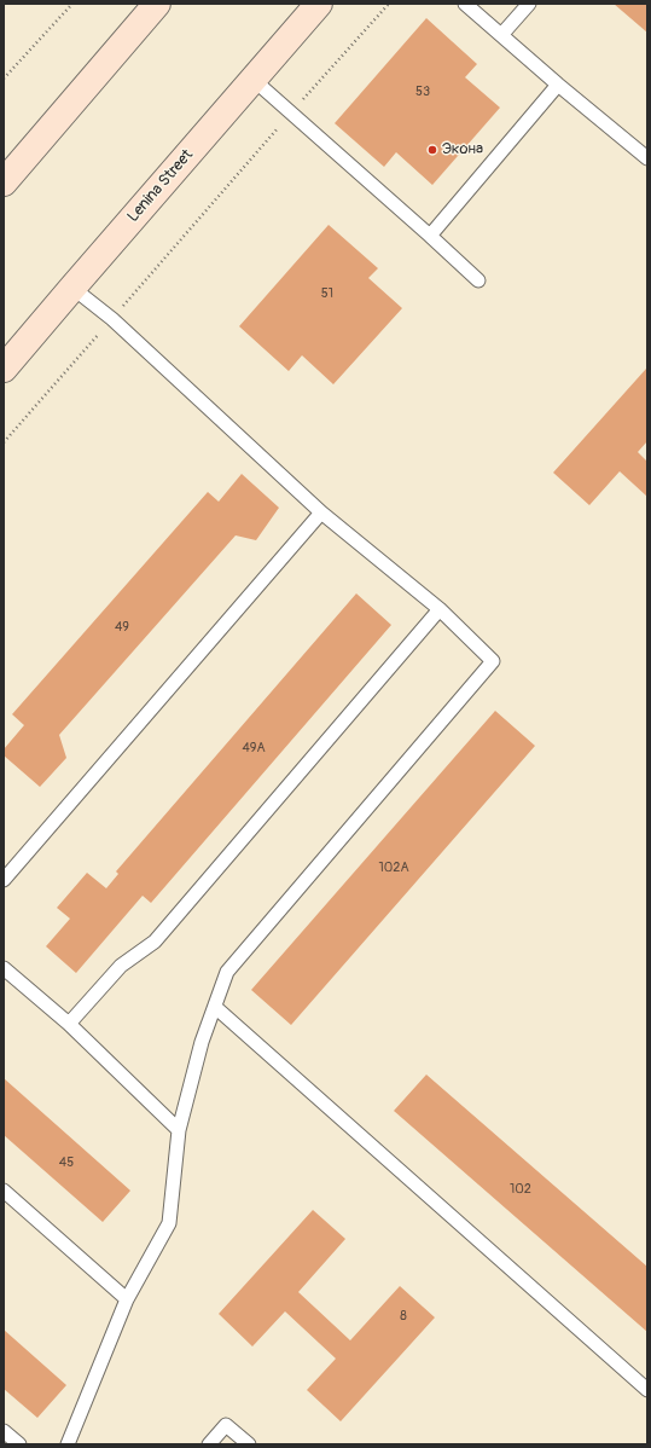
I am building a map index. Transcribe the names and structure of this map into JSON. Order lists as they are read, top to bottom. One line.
{"streets":{"street":["Lenina Street"]},"places":["Экона"],"house_numbers":["53","51","49","49А","102А","45","102","8"]}
